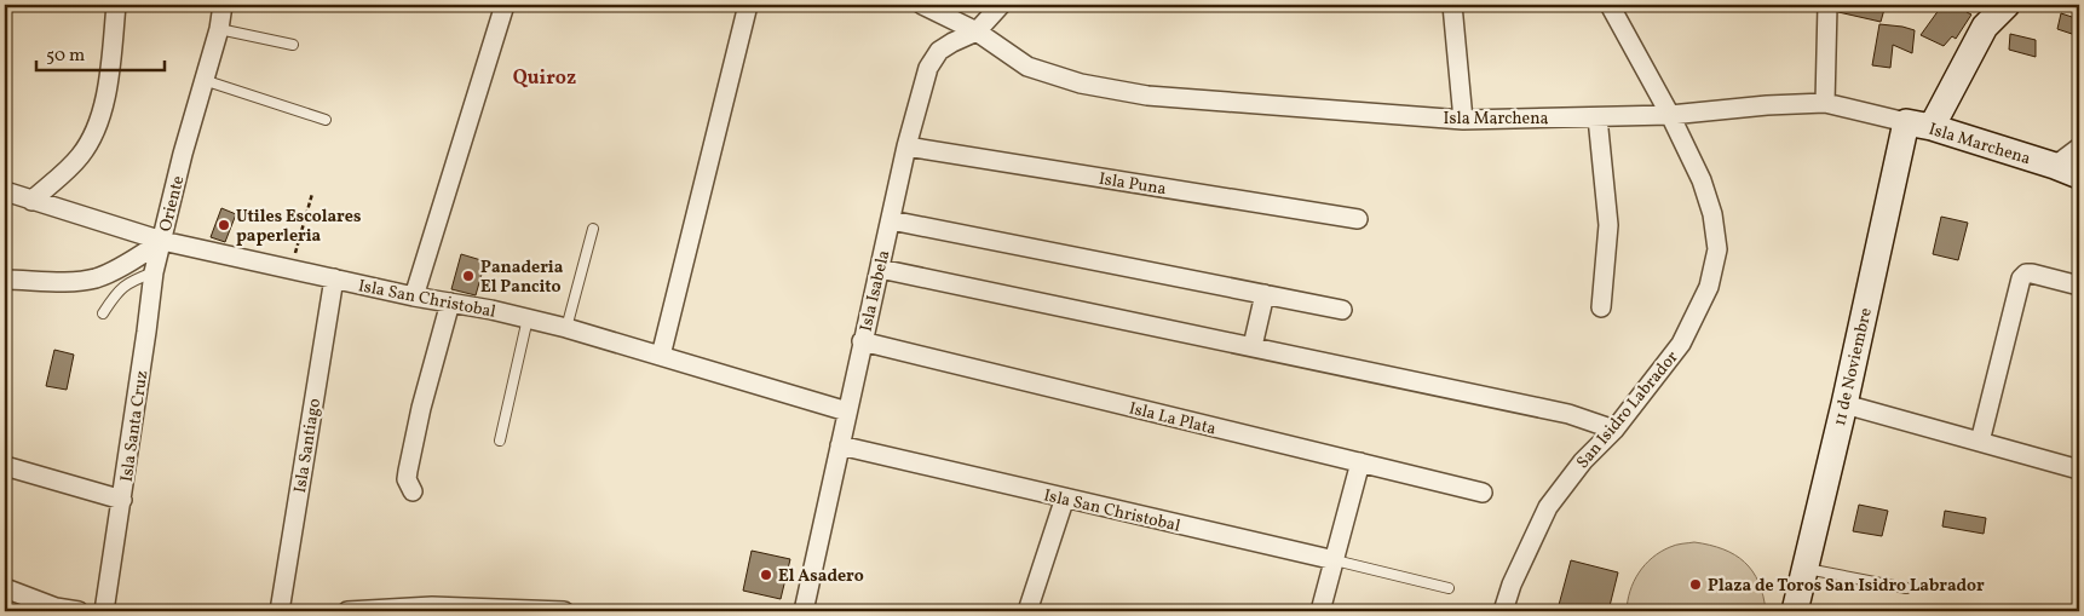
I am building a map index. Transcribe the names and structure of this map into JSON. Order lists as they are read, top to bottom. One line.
{"streets":{"street":["Isla Marchena","Isla Puna","Oriente","Isla Isabela","Isla San Christobal","11 de Noviembre","San Isidro Labrador","Isla La Plata","Isla Santa Cruz","Isla Santiago"]},"crossings":[["Isla Marchena","Isla Isabela"],["Isla Marchena","11 de Noviembre"],["Isla Marchena","San Isidro Labrador"],["Isla Puna","Isla Isabela"],["Oriente","Isla San Christobal"],["Oriente","Isla Santa Cruz"],["Isla Isabela","Isla San Christobal"],["Isla Isabela","Isla La Plata"],["Isla San Christobal","Isla Santa Cruz"],["Isla San Christobal","Isla Santiago"]],"districts":["Quiroz"],"places":["Utiles Escolares paperleria","Panaderia El Pancito","El Asadero","Plaza de Toros San Isidro Labrador"],"scale_bar":"50 m"}
